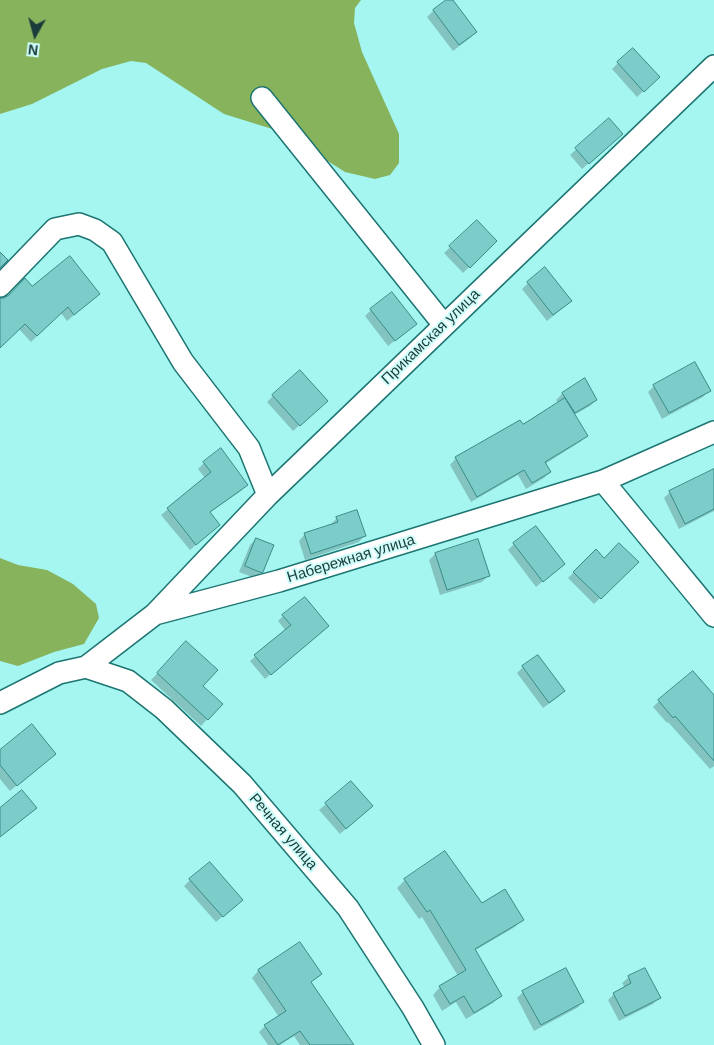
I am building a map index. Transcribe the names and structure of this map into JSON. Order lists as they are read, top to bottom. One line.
{"streets":{"street":["Прикамская улица","Набережная улица","Речная улица"]},"crossings":[["Прикамская улица","Набережная улица"],["Набережная улица","Речная улица"]],"north":"bottom"}
